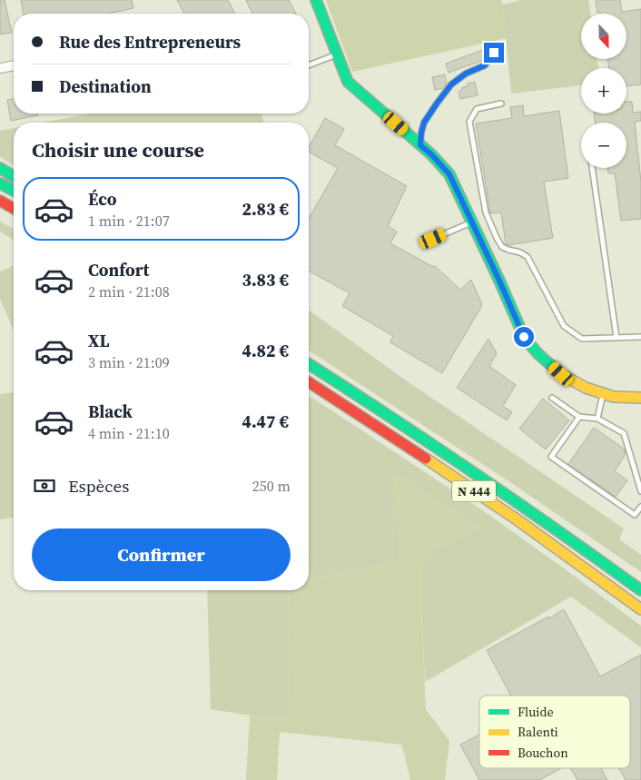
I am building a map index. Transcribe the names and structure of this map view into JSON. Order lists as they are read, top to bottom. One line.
{"streets":{"main road":["N 444"]},"legend":["Fluide","Ralenti","Bouchon"],"north":"bottom","page":{"map_buttons":["+","−"],"banner":["Rue des Entrepreneurs","Destination"],"heading":"Choisir une course","list":[{"name":"Éco","note":"1 min · 21:07","value":"2.83 €"},{"name":"Confort","note":"2 min · 21:08","value":"3.83 €"},{"name":"XL","note":"3 min · 21:09","value":"4.82 €"},{"name":"Black","note":"4 min · 21:10","value":"4.47 €"}],"pay":["Espèces","250 m"],"buttons":"Confirmer"}}
